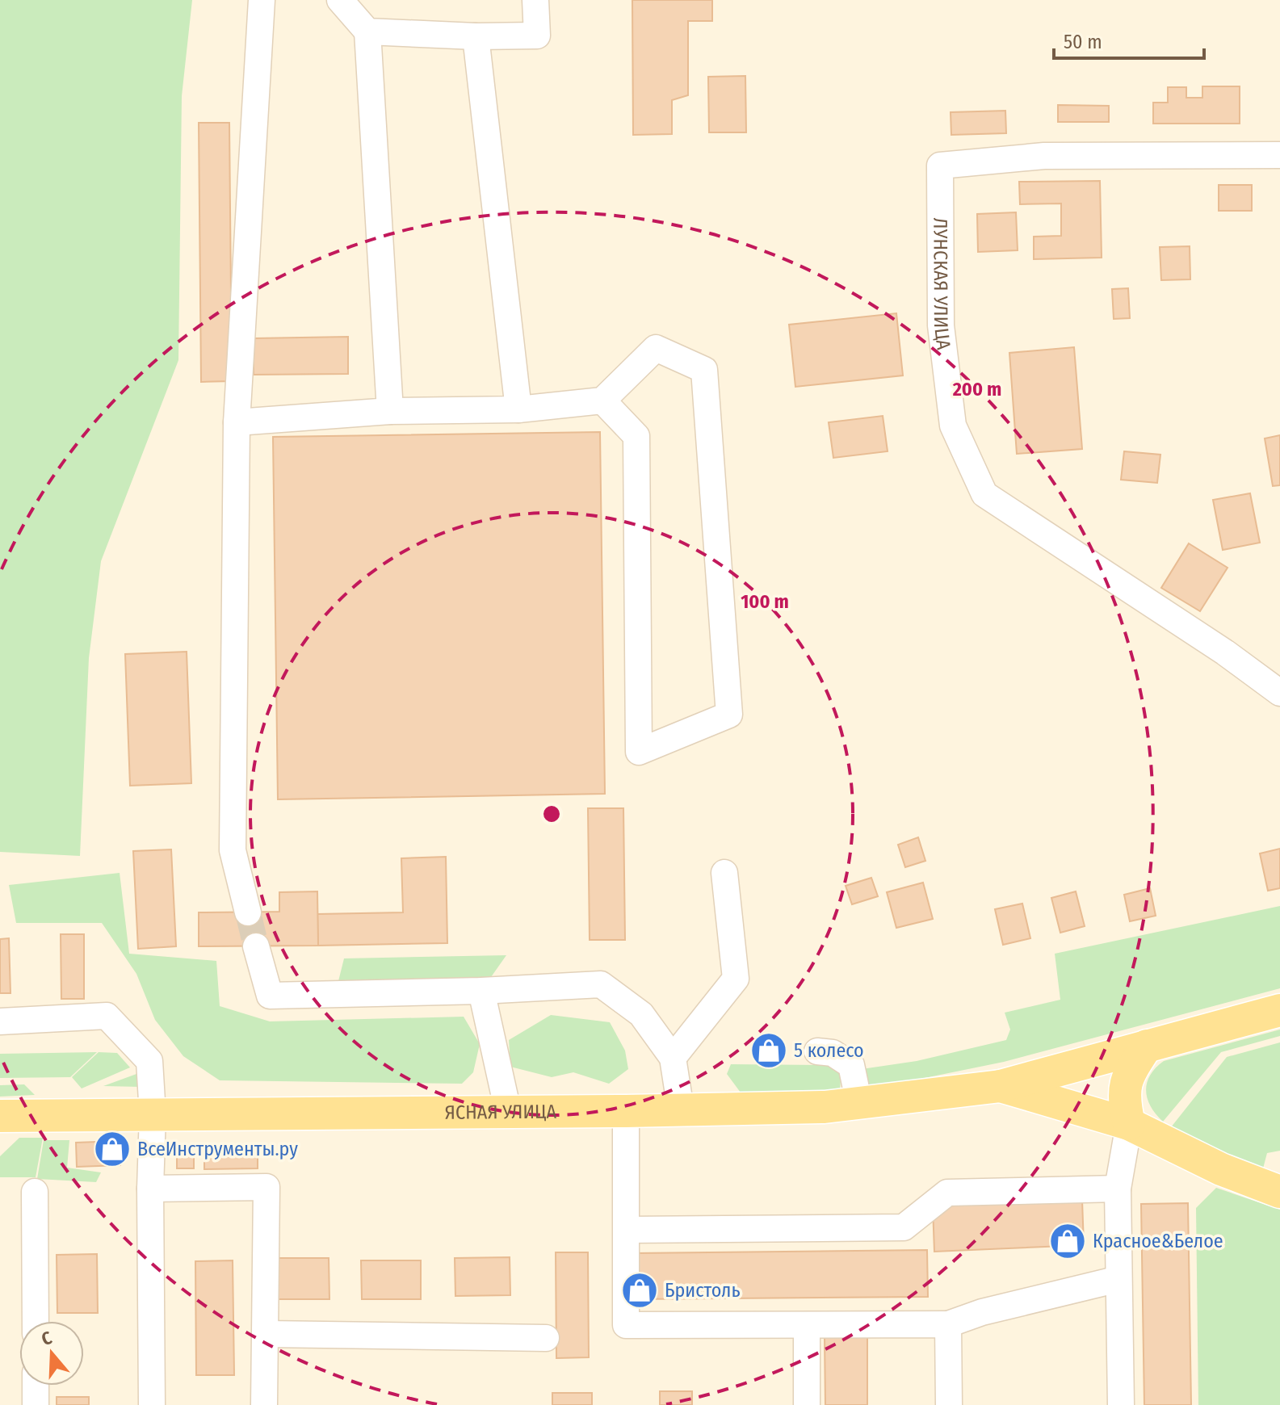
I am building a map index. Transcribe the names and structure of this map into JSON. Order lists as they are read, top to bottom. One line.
{"streets":{"main road":["ЯСНАЯ УЛИЦА"],"street":["ЛУНСКАЯ УЛИЦА"]},"places":{"shop":["5 колесо","ВсеИнструменты.ру","Красное&Белое","Бристоль"]},"scale_bar":"50 m","north":"top","rings":["200 m","100 m"]}
